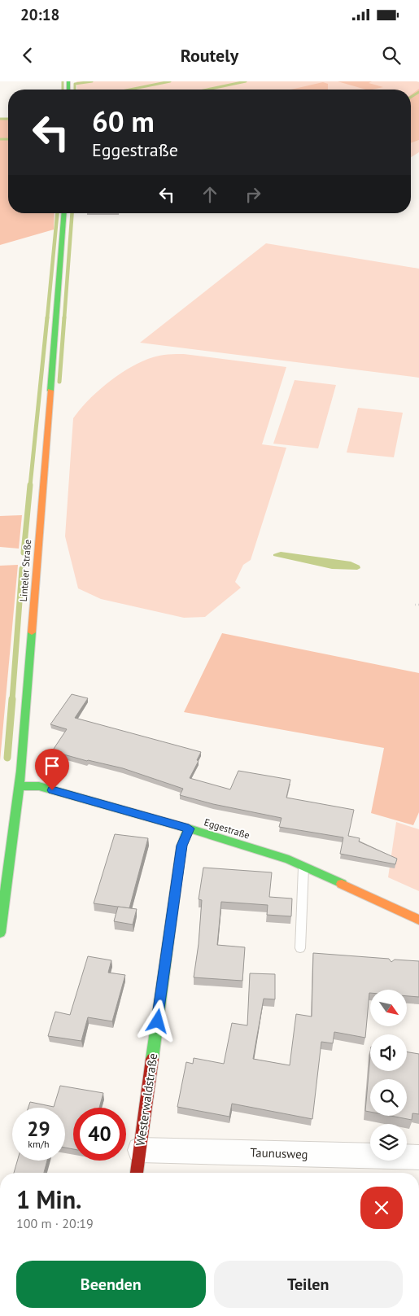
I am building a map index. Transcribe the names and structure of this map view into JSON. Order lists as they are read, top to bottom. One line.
{"streets":{"street":["Linteler Straße","Eggestraße","Westerwaldstraße","Taunusweg"]},"crossings":[["Linteler Straße","Eggestraße"],["Eggestraße","Westerwaldstraße"],["Westerwaldstraße","Taunusweg"]],"north":"bottom right","page":{"status":"20:18","header":"Routely","turn":["60 m","Eggestraße"],"speed":"29 km/h","limit":"40","heading":["1 Min.","100 m · 20:19"],"buttons":["Beenden","Teilen"]}}
